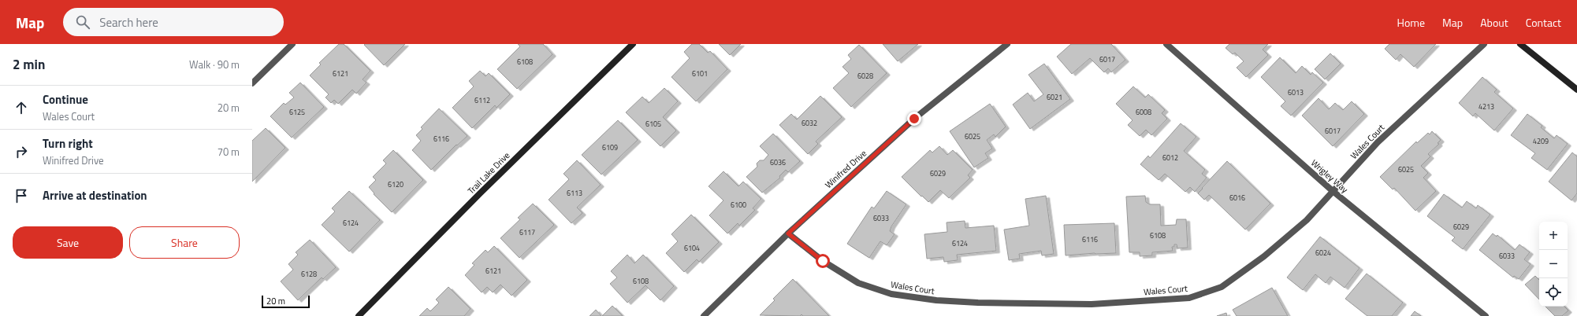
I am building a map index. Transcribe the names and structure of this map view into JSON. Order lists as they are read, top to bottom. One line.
{"streets":{"street":["Wales Court","Winifred Drive","Trail Lake Drive","Wrigley Way"]},"crossings":[["Wales Court","Winifred Drive"],["Wales Court","Wrigley Way"]],"house_numbers":["6017","6108","6121","6101","6028","6013","6021","6112","4213","6125","6008","6032","6105","6017","6025","6116","4209","6109","6012","6036","6025","6029","6120","6113","6016","6100","6033","6124","6029","6117","6108","6116","6124","6104","6024","6033","6121","6128","6108"],"scale_bar":"20 m","page":{"header":"Map","search":"Search here","nav":["Home","Map","About","Contact"],"heading":["2 min","Walk · 90 m"],"list":[["Continue","Wales Court","20 m"],["Turn right","Winifred Drive","70 m"],"Arrive at destination"],"buttons":["Save","Share"],"map_buttons":["+","−"],"scale":"20 m"}}
